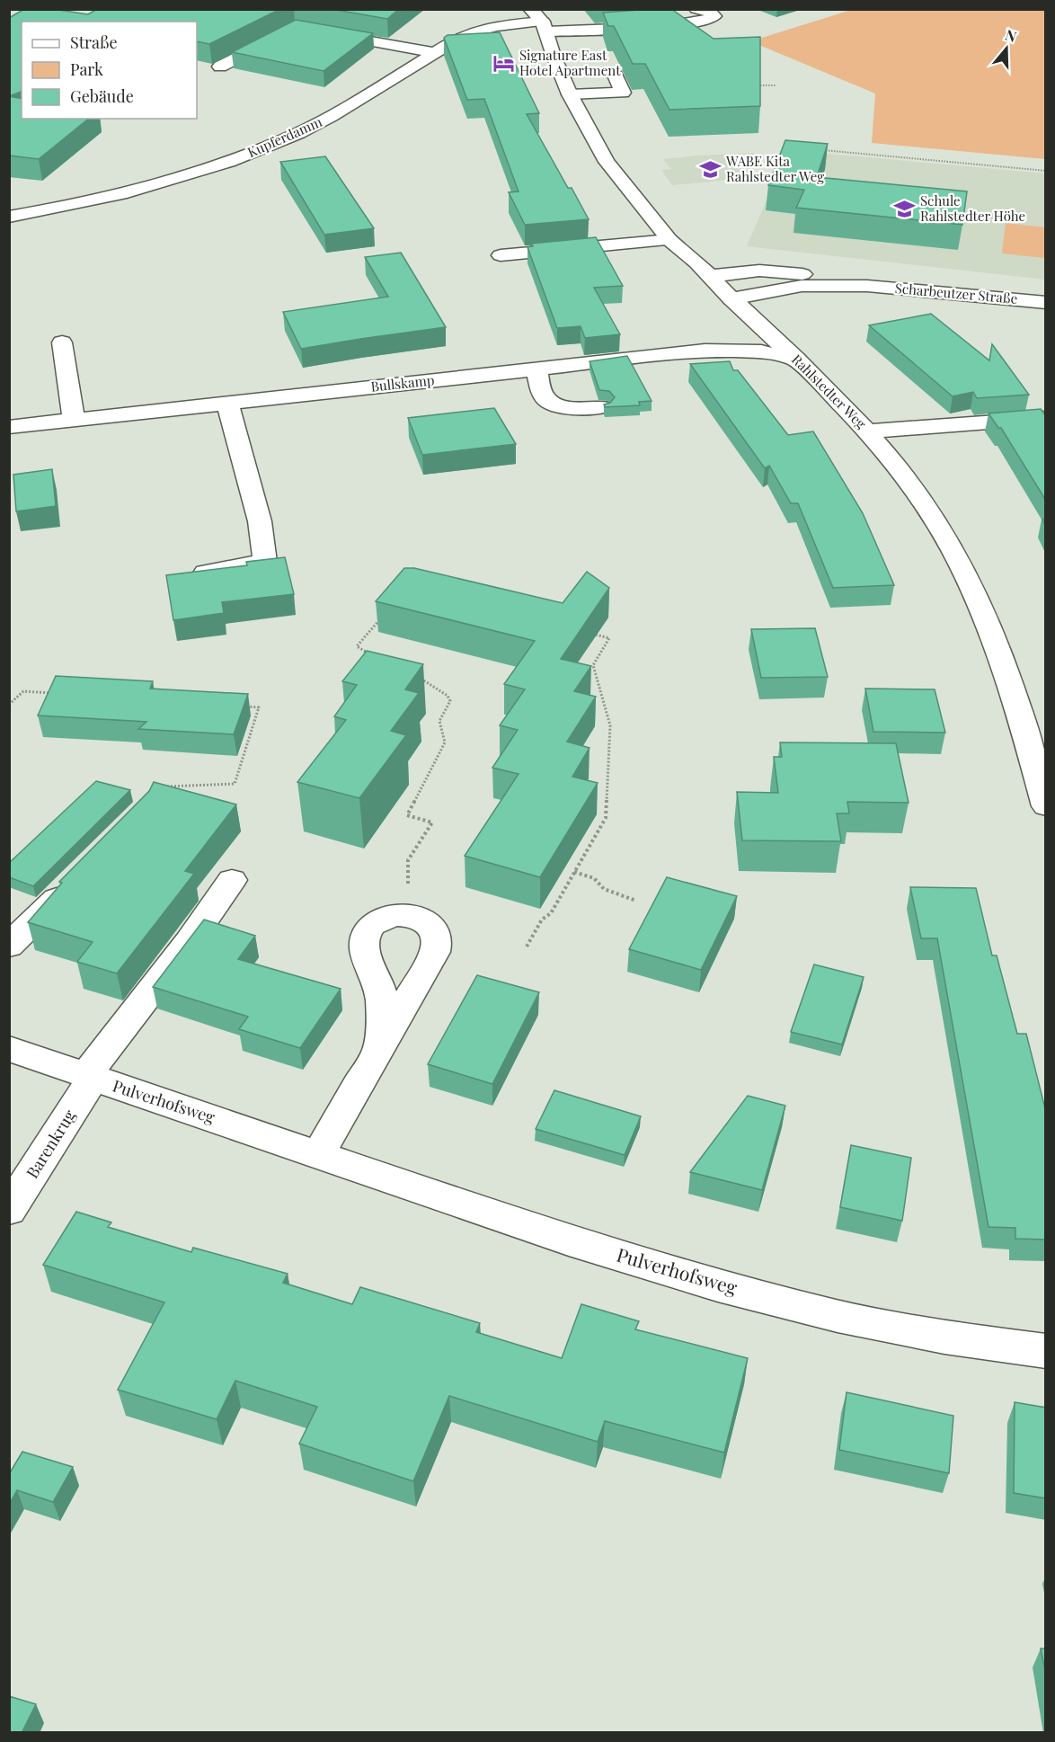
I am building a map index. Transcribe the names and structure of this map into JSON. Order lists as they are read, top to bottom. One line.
{"streets":{"street":["Kupferdamm","Scharbeutzer Straße","Bullskamp","Rahlstedter Weg","Pulverhofsweg","Barenkrug"]},"crossings":[["Kupferdamm","Rahlstedter Weg"],["Scharbeutzer Straße","Rahlstedter Weg"],["Bullskamp","Rahlstedter Weg"],["Pulverhofsweg","Barenkrug"]],"places":{"hotel":["Signature East Hotel Apartment"],"school or university":["WABE Kita Rahlstedter Weg","Schule Rahlstedter Höhe"]},"legend":["Straße","Park","Gebäude"],"north":"top"}
